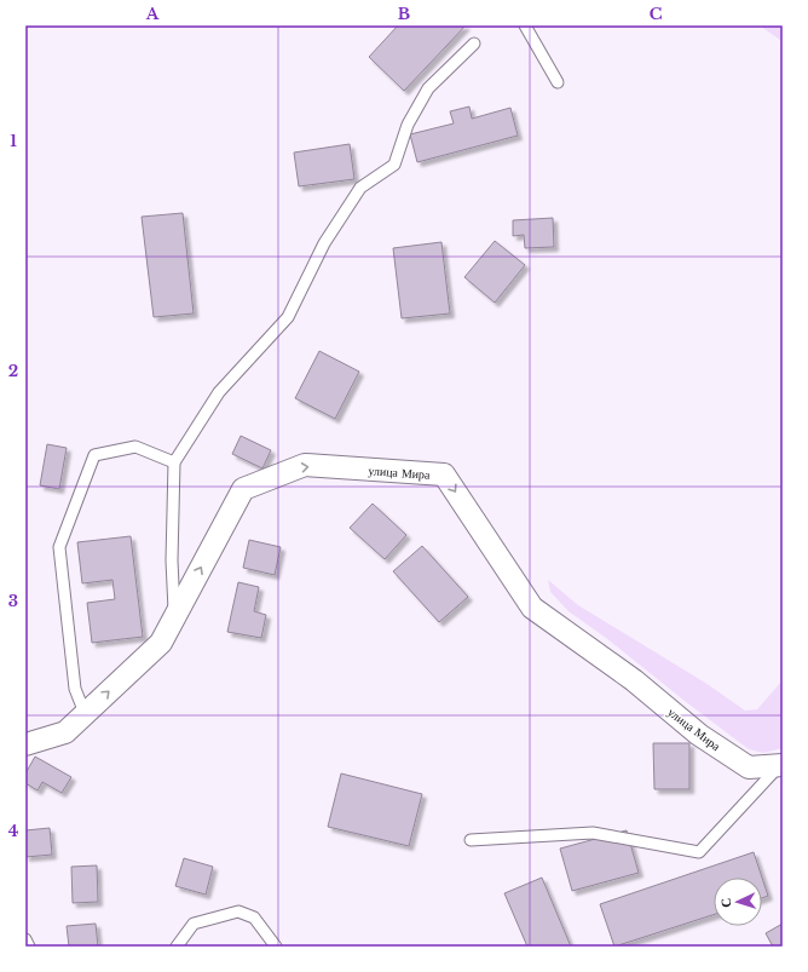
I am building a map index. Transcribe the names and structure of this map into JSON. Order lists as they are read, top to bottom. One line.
{"streets":{"street":["улица Мира"]},"north":"left","grid":{"columns":["A","B","C"],"rows":["1","2","3","4"]}}
